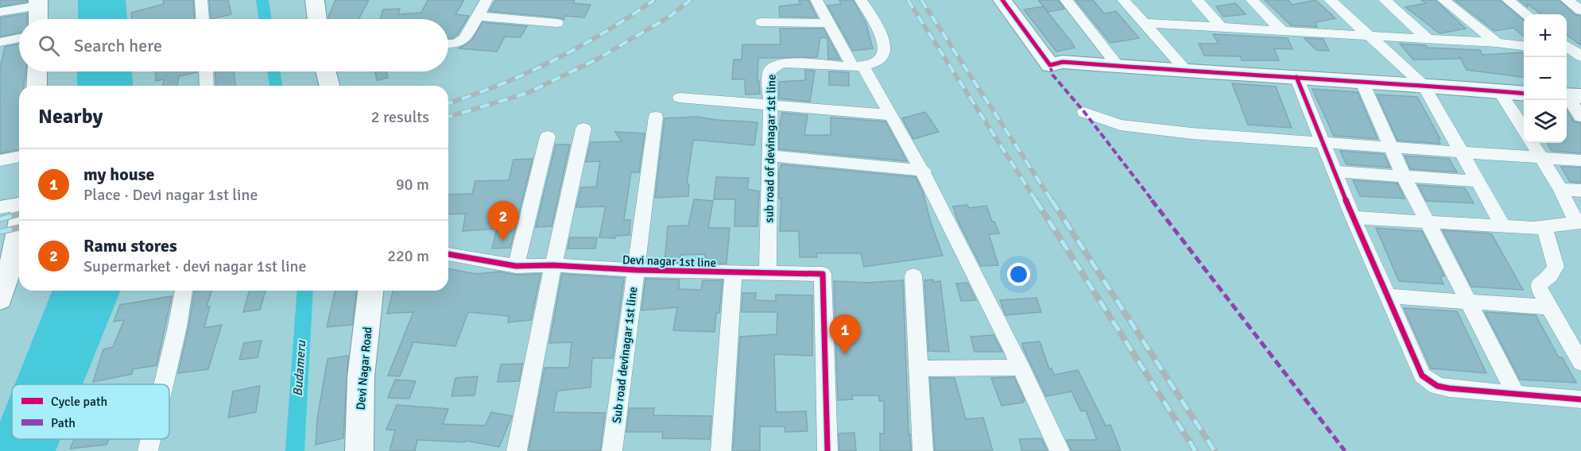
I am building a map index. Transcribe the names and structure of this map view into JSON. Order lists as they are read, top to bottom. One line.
{"streets":{"street":["sub road of devinagar 1st line","Devi nagar 1st line","Sub road devinagar 1st line","Devi Nagar Road"]},"crossings":[["sub road of devinagar 1st line","Devi nagar 1st line"],["Devi nagar 1st line","Sub road devinagar 1st line"]],"water":["Budameru"],"legend":["Cycle path","Path"],"page":{"map_buttons":["+","−"],"search":"Search here","heading":["Nearby","2 results"],"list":[{"mark":"1","name":"my house","note":"Place · Devi nagar 1st line","value":"90 m"},{"mark":"2","name":"Ramu stores","note":"Supermarket · devi nagar 1st line","value":"220 m"}],"pins":["2","1"]}}
